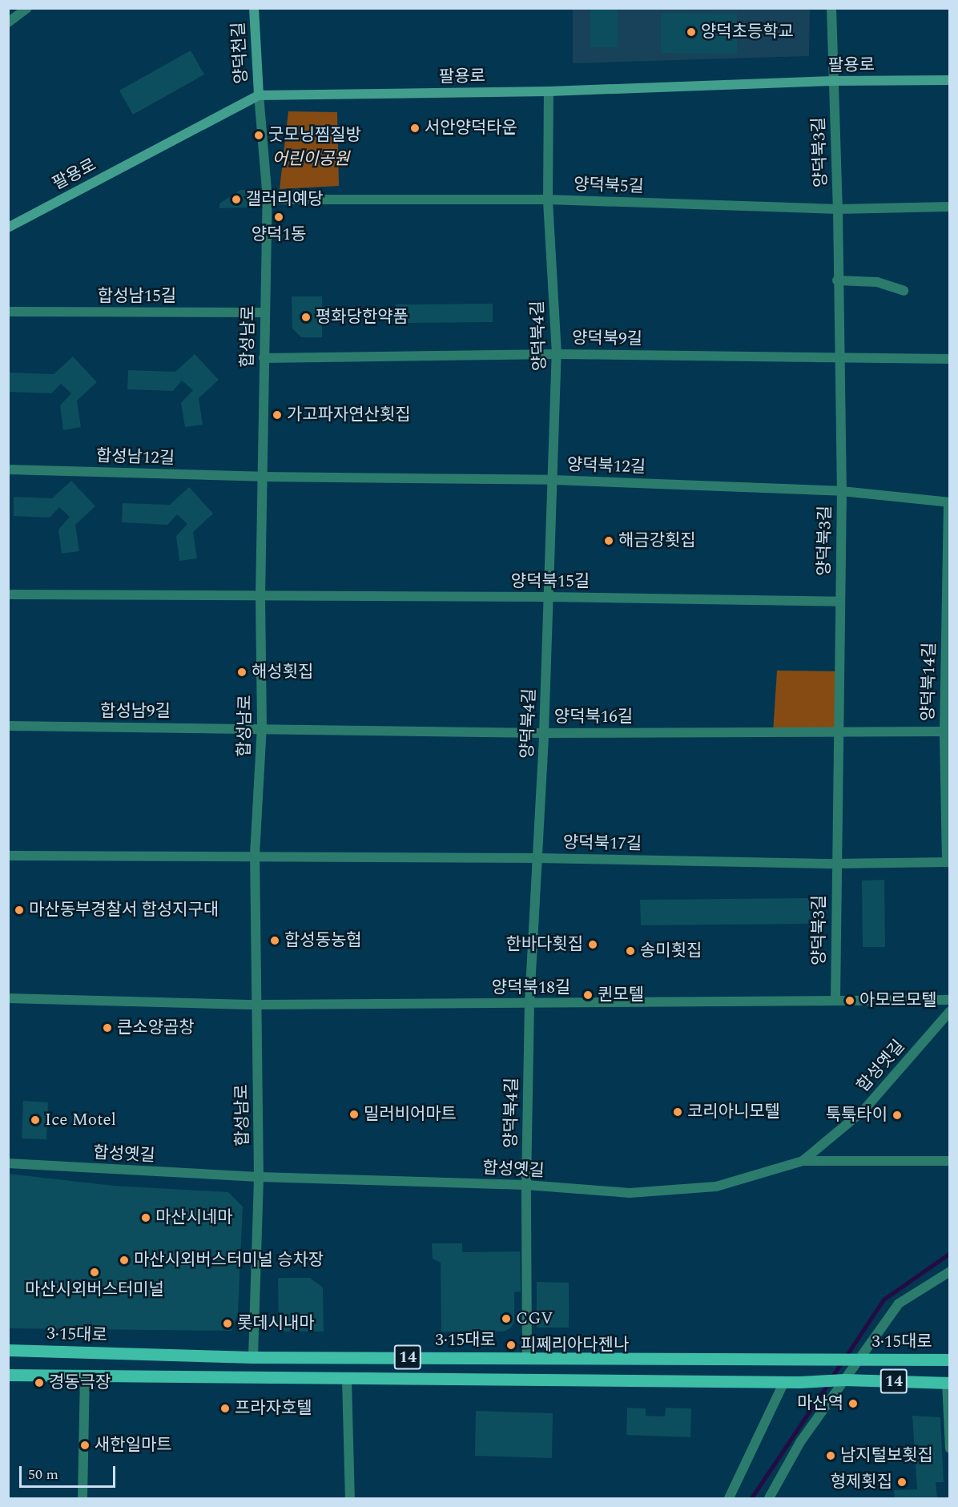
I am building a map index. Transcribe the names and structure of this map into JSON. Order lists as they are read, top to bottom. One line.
{"streets":{"main road":["양덕천길","팔용로","3·15대로","14"],"street":["양덕북3길","양덕북5길","합성남15길","양덕북4길","합성남로","양덕북9길","합성남12길","양덕북12길","양덕북15길","양덕북14길","합성남9길","양덕북16길","양덕북17길","양덕북18길","합성옛길"]},"crossings":[["양덕천길","팔용로"],["양덕천길","합성남로"],["팔용로","양덕북3길"],["팔용로","양덕북4길"],["팔용로","합성남로"],["양덕북3길","양덕북5길"],["양덕북3길","양덕북9길"],["양덕북3길","양덕북12길"],["양덕북3길","양덕북15길"],["양덕북3길","양덕북16길"],["양덕북3길","양덕북17길"],["양덕북3길","양덕북18길"],["양덕북5길","양덕북4길"],["양덕북5길","합성남로"],["합성남15길","합성남로"],["양덕북4길","양덕북9길"],["양덕북4길","양덕북12길"],["양덕북4길","양덕북15길"],["양덕북4길","양덕북16길"],["양덕북4길","양덕북17길"],["양덕북4길","양덕북18길"],["양덕북4길","합성옛길"],["양덕북4길","3·15대로"],["합성남로","양덕북9길"],["합성남로","합성남12길"],["합성남로","양덕북12길"],["합성남로","양덕북15길"],["합성남로","합성남9길"],["합성남로","양덕북16길"],["합성남로","양덕북17길"],["합성남로","양덕북18길"],["합성남로","합성옛길"],["합성남로","3·15대로"],["합성남12길","양덕북12길"],["양덕북12길","양덕북14길"],["양덕북14길","양덕북16길"],["양덕북14길","양덕북17길"],["합성남9길","양덕북16길"]],"parks":["어린이공원"],"places":["양덕초등학교","서안양덕타운","굿모닝찜질방","갤러리예당","양덕1동","평화당한약품","가고파자연산횟집","해금강횟집","해성횟집","마산동부경찰서 합성지구대","합성동농협","한바다횟집","송미횟집","퀸모텔","아모르모텔","큰소양곱창","코리아니모텔","밀러비어마트","툭툭타이","Ice Motel","마산시네마","마산시외버스터미널 승차장","마산시외버스터미널","CGV","롯데시내마","피쩨리아다젠나","경동극장","마산역","프라자호텔","새한일마트","남지털보횟집","형제횟집"],"scale_bar":"50 m"}
